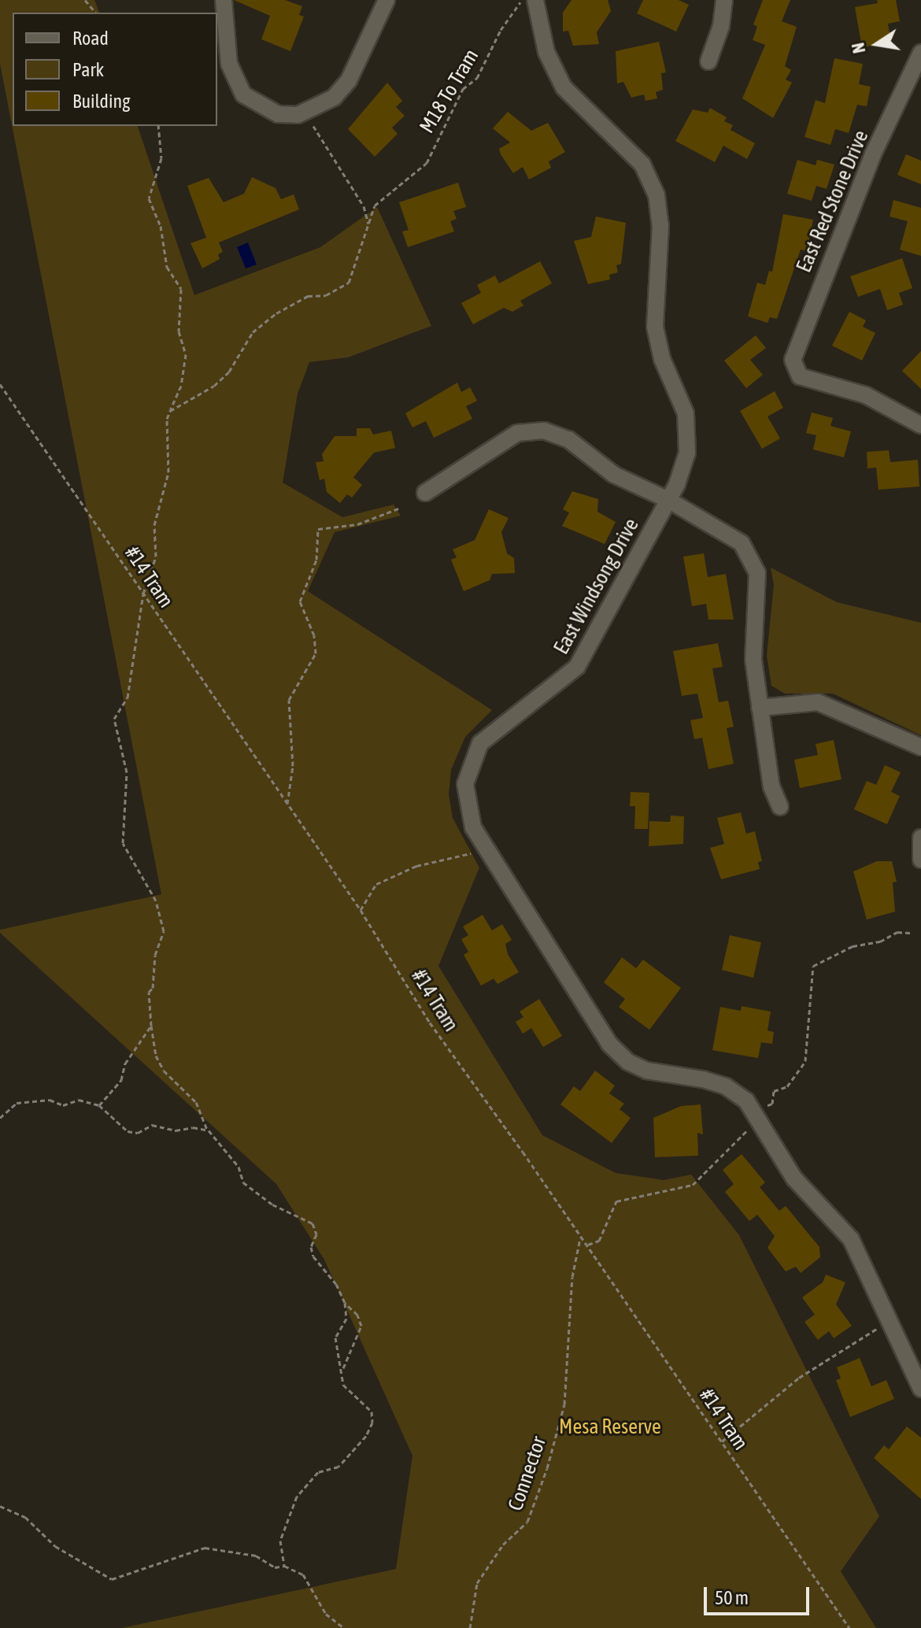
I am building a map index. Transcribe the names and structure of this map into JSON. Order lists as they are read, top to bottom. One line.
{"streets":{"street":["East Red Stone Drive","East Windsong Drive"],"path":["M18 To Tram","#14 Tram","Connector"]},"crossings":[["M18 To Tram","East Windsong Drive"],["#14 Tram","Connector"]],"parks":["Mesa Reserve"],"legend":["Road","Park","Building"],"scale_bar":"50 m","north":"left"}
